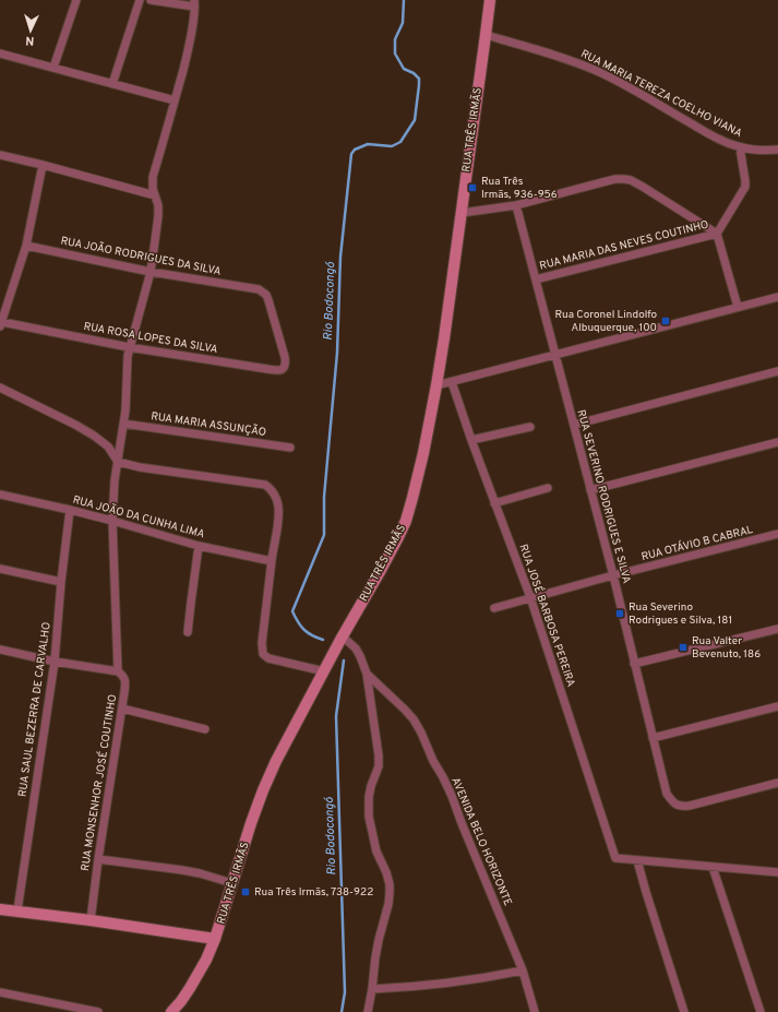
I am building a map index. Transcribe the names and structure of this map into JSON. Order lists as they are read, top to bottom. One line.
{"streets":{"street":["RUA MARIA TEREZA COELHO VIANA","RUA TRÊS IRMÃS","RUA MARIA DAS NEVES COUTINHO","RUA JOÃO RODRIGUES DA SILVA","RUA ROSA LOPES DA SILVA","RUA MARIA ASSUNÇÃO","RUA SEVERINO RODRIGUES E SILVA","RUA JOÃO DA CUNHA LIMA","RUA OTÁVIO B CABRAL","RUA JOSÉ BARBOSA PEREIRA","RUA SAUL BEZERRA DE CARVALHO","RUA MONSENHOR JOSÉ COUTINHO","AVENIDA BELO HORIZONTE"]},"crossings":[["RUA MARIA TEREZA COELHO VIANA","RUA TRÊS IRMÃS"],["RUA MARIA DAS NEVES COUTINHO","RUA SEVERINO RODRIGUES E SILVA"],["RUA JOÃO RODRIGUES DA SILVA","RUA ROSA LOPES DA SILVA"],["RUA JOÃO RODRIGUES DA SILVA","RUA MONSENHOR JOSÉ COUTINHO"],["RUA ROSA LOPES DA SILVA","RUA MONSENHOR JOSÉ COUTINHO"],["RUA MARIA ASSUNÇÃO","RUA MONSENHOR JOSÉ COUTINHO"],["RUA SEVERINO RODRIGUES E SILVA","RUA OTÁVIO B CABRAL"],["RUA JOÃO DA CUNHA LIMA","RUA SAUL BEZERRA DE CARVALHO"],["RUA JOÃO DA CUNHA LIMA","RUA MONSENHOR JOSÉ COUTINHO"],["RUA OTÁVIO B CABRAL","RUA JOSÉ BARBOSA PEREIRA"]],"water":["Rio Bodocongó"],"places":{"transit":["Rua Três Irmãs, 936-956","Rua Coronel Lindolfo Albuquerque, 100","Rua Severino Rodrigues e Silva, 181","Rua Valter Bevenuto, 186","Rua Três Irmãs, 738-922"]},"north":"bottom"}
